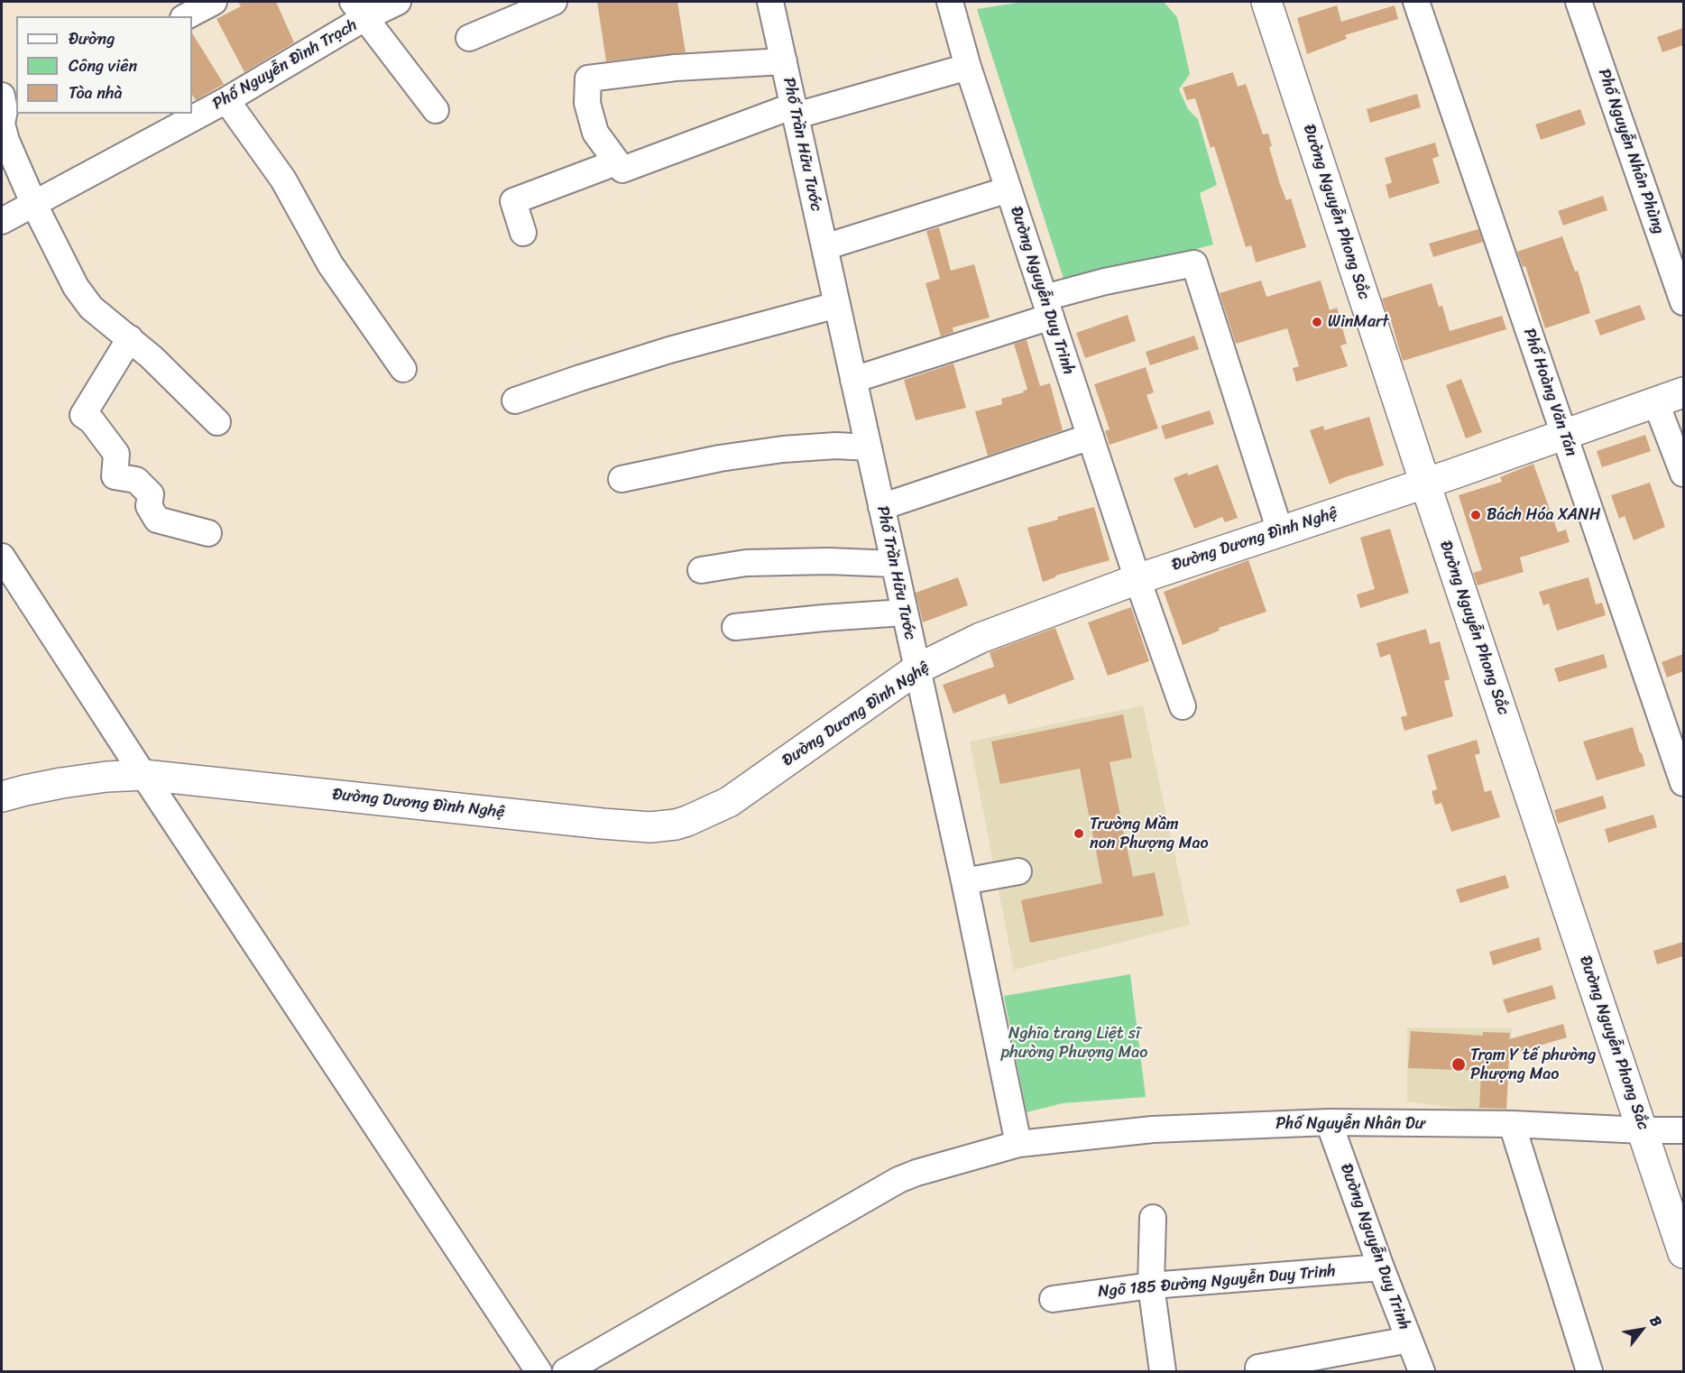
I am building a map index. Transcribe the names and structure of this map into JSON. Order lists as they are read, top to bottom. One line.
{"streets":{"main road":["Đường Nguyễn Phong Sắc","Đường Dương Đình Nghệ"],"street":["Phố Nguyễn Đình Trạch","Phố Trần Hữu Tước","Phố Nguyễn Nhân Phùng","Đường Nguyễn Duy Trinh","Phố Hoàng Văn Tán","Phố Nguyễn Nhân Dư","Ngõ 185 Đường Nguyễn Duy Trinh"]},"crossings":[["Phố Trần Hữu Tước","Đường Dương Đình Nghệ"],["Phố Trần Hữu Tước","Phố Nguyễn Nhân Dư"],["Đường Nguyễn Phong Sắc","Đường Dương Đình Nghệ"],["Đường Nguyễn Phong Sắc","Phố Nguyễn Nhân Dư"],["Đường Nguyễn Duy Trinh","Đường Dương Đình Nghệ"],["Đường Nguyễn Duy Trinh","Phố Nguyễn Nhân Dư"],["Đường Nguyễn Duy Trinh","Ngõ 185 Đường Nguyễn Duy Trinh"],["Phố Hoàng Văn Tán","Đường Dương Đình Nghệ"]],"parks":["Nghĩa trang Liệt sĩ phường Phượng Mao"],"places":["WinMart","Bách Hóa XANH","Trường Mầm non Phượng Mao","Trạm Y tế phường Phượng Mao"],"legend":["Đường","Công viên","Tòa nhà"],"north":"top right"}
